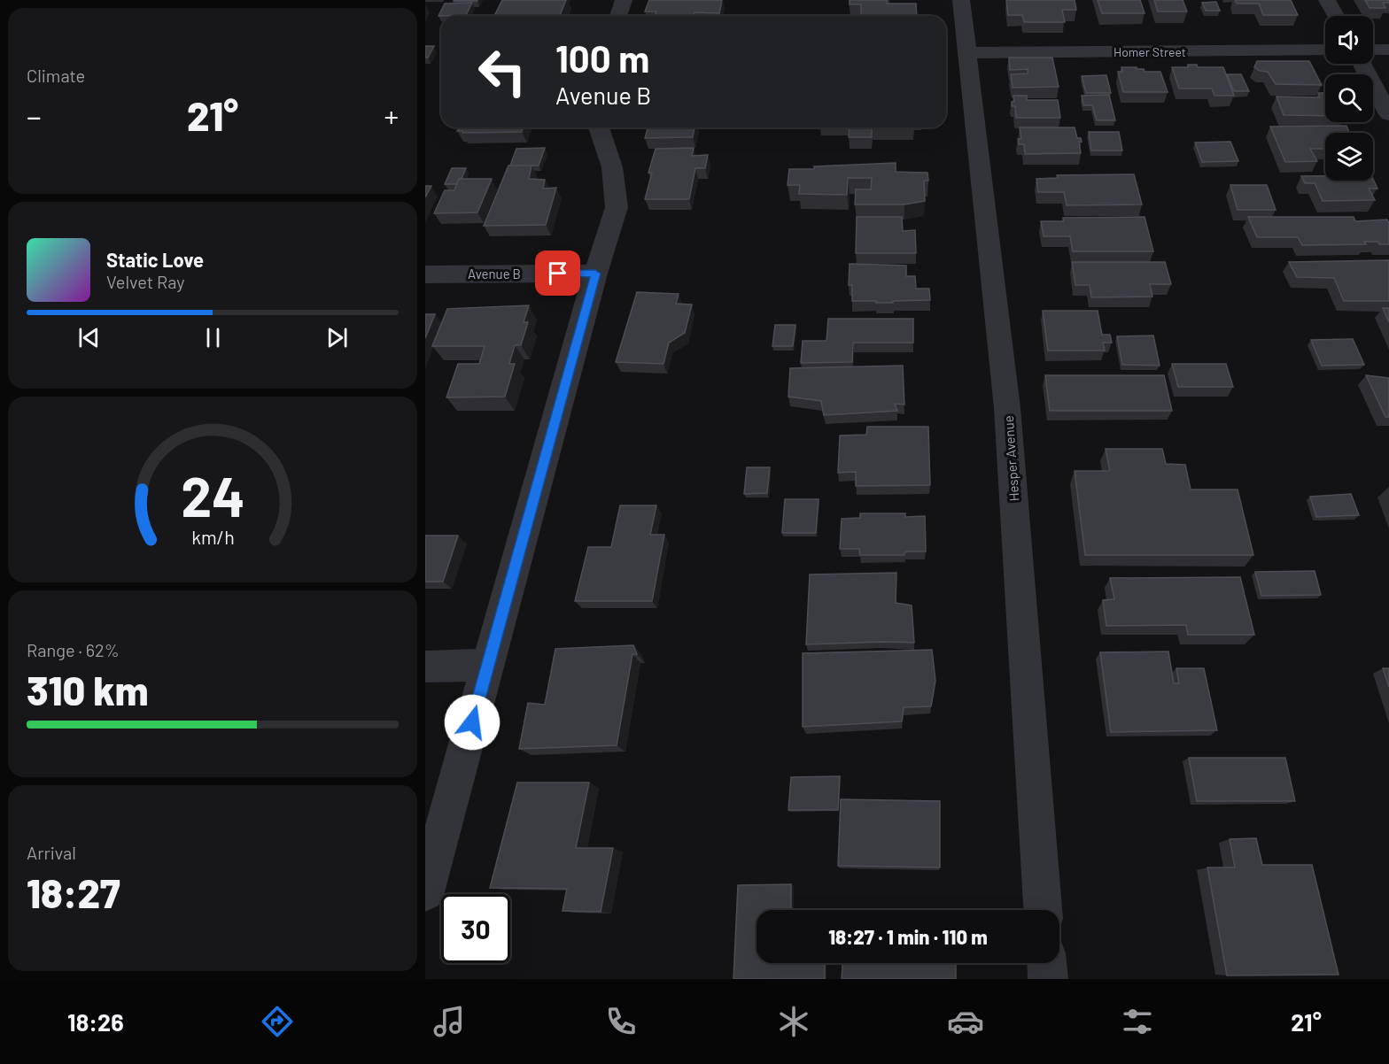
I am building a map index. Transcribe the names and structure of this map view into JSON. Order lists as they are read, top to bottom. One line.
{"streets":{"street":["Homer Street","Avenue B","Hesper Avenue"]},"crossings":[["Homer Street","Hesper Avenue"]],"page":{"tile":["Climate",["Range · 62%","310 km"],["Arrival","18:27"]],"turn":["100 m","Avenue B"],"heat":["−","21°","+"],"song":["Static Love","Velvet Ray"],"limit":"30","trip":"18:27 · 1 min · 110 m","tabs":["18:26","21°"],"gauge":["24","km/h"]}}
